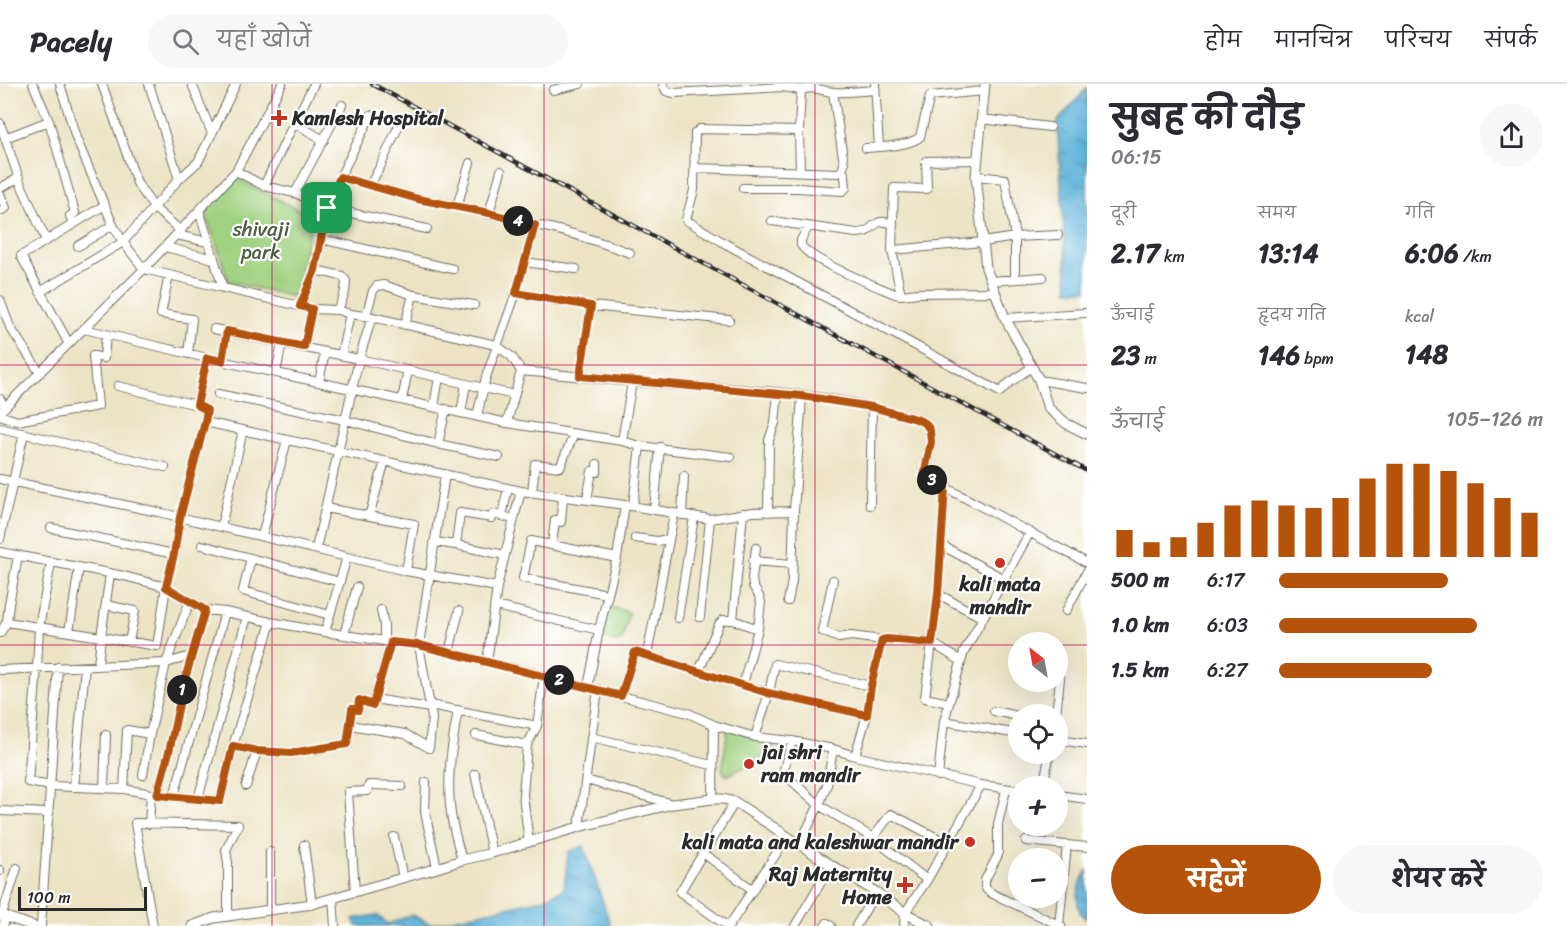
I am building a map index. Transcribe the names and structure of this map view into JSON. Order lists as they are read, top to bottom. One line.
{"parks":["shivaji park"],"places":{"health":["Kamlesh Hospital","Raj Maternity Home"],"other":["kali mata mandir","jai shri ram mandir","kali mata and kaleshwar mandir"]},"scale_bar":"100 m","north":"top left","page":{"header":"Pacely","search":"यहाँ खोजें","nav":["होम","मानचित्र","परिचय","संपर्क"],"heading":["सुबह की दौड़","06:15"],"stats":[["दूरी","2.17 km"],["समय","13:14"],["गति","6:06 /km"],["ऊँचाई","23 m"],["हृदय गति","146 bpm"],["kcal","148"]],"pins":["4","3","2","1"],"chart":["ऊँचाई","105–126 m"],"list":[{"name":"500 m","note":"6:17"},{"name":"1.0 km","note":"6:03"},{"name":"1.5 km","note":"6:27"}],"map_buttons":["+","−"],"buttons":["सहेजें","शेयर करें"],"scale":"100 m"}}
